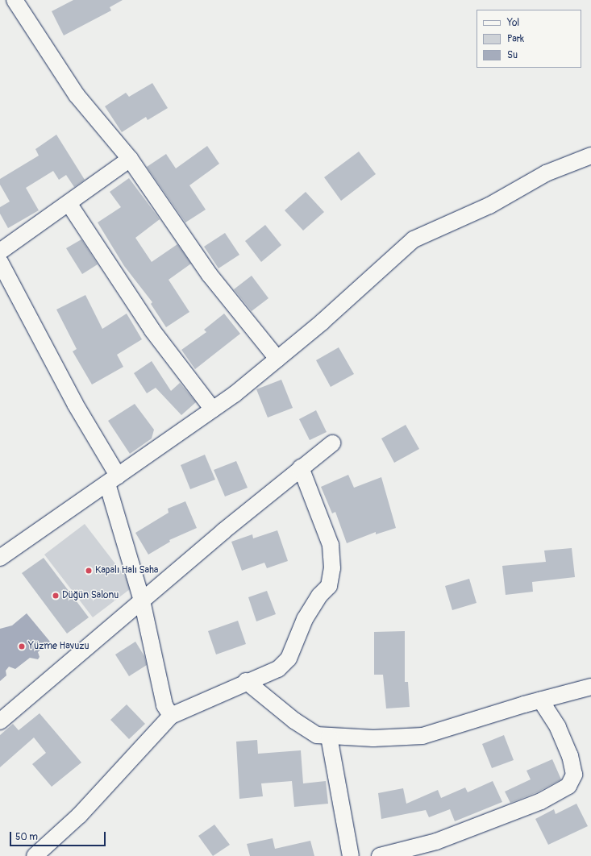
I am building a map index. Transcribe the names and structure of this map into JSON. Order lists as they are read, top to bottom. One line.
{"places":["Kapalı Halı Saha","Düğün Salonu","Yüzme Havuzu"],"legend":["Yol","Park","Su"],"scale_bar":"50 m"}
